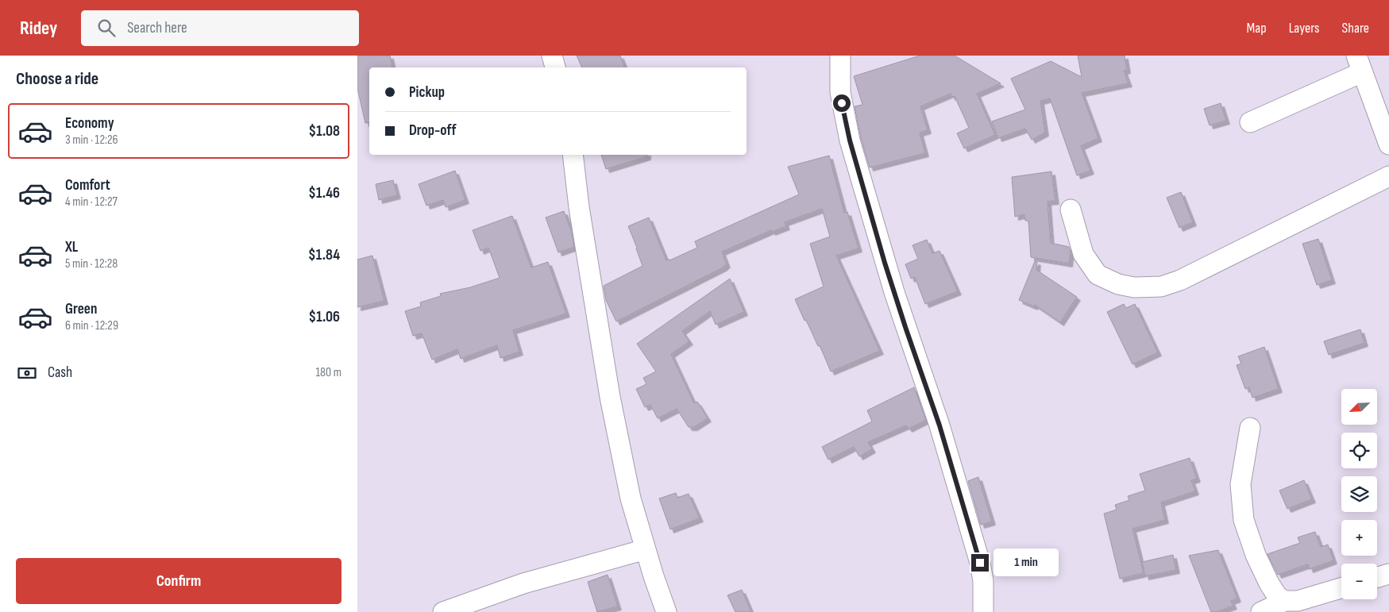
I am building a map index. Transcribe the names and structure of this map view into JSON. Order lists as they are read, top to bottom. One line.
{"north":"bottom left","page":{"header":"Ridey","search":"Search here","nav":["Map","Layers","Share"],"heading":"Choose a ride","banner":["Pickup","Drop-off"],"list":[{"name":"Economy","note":"3 min · 12:26","value":"$1.08"},{"name":"Comfort","note":"4 min · 12:27","value":"$1.46"},{"name":"XL","note":"5 min · 12:28","value":"$1.84"},{"name":"Green","note":"6 min · 12:29","value":"$1.06"}],"pay":["Cash","180 m"],"map_buttons":["+","−"],"bubble":"1 min","buttons":"Confirm"}}
